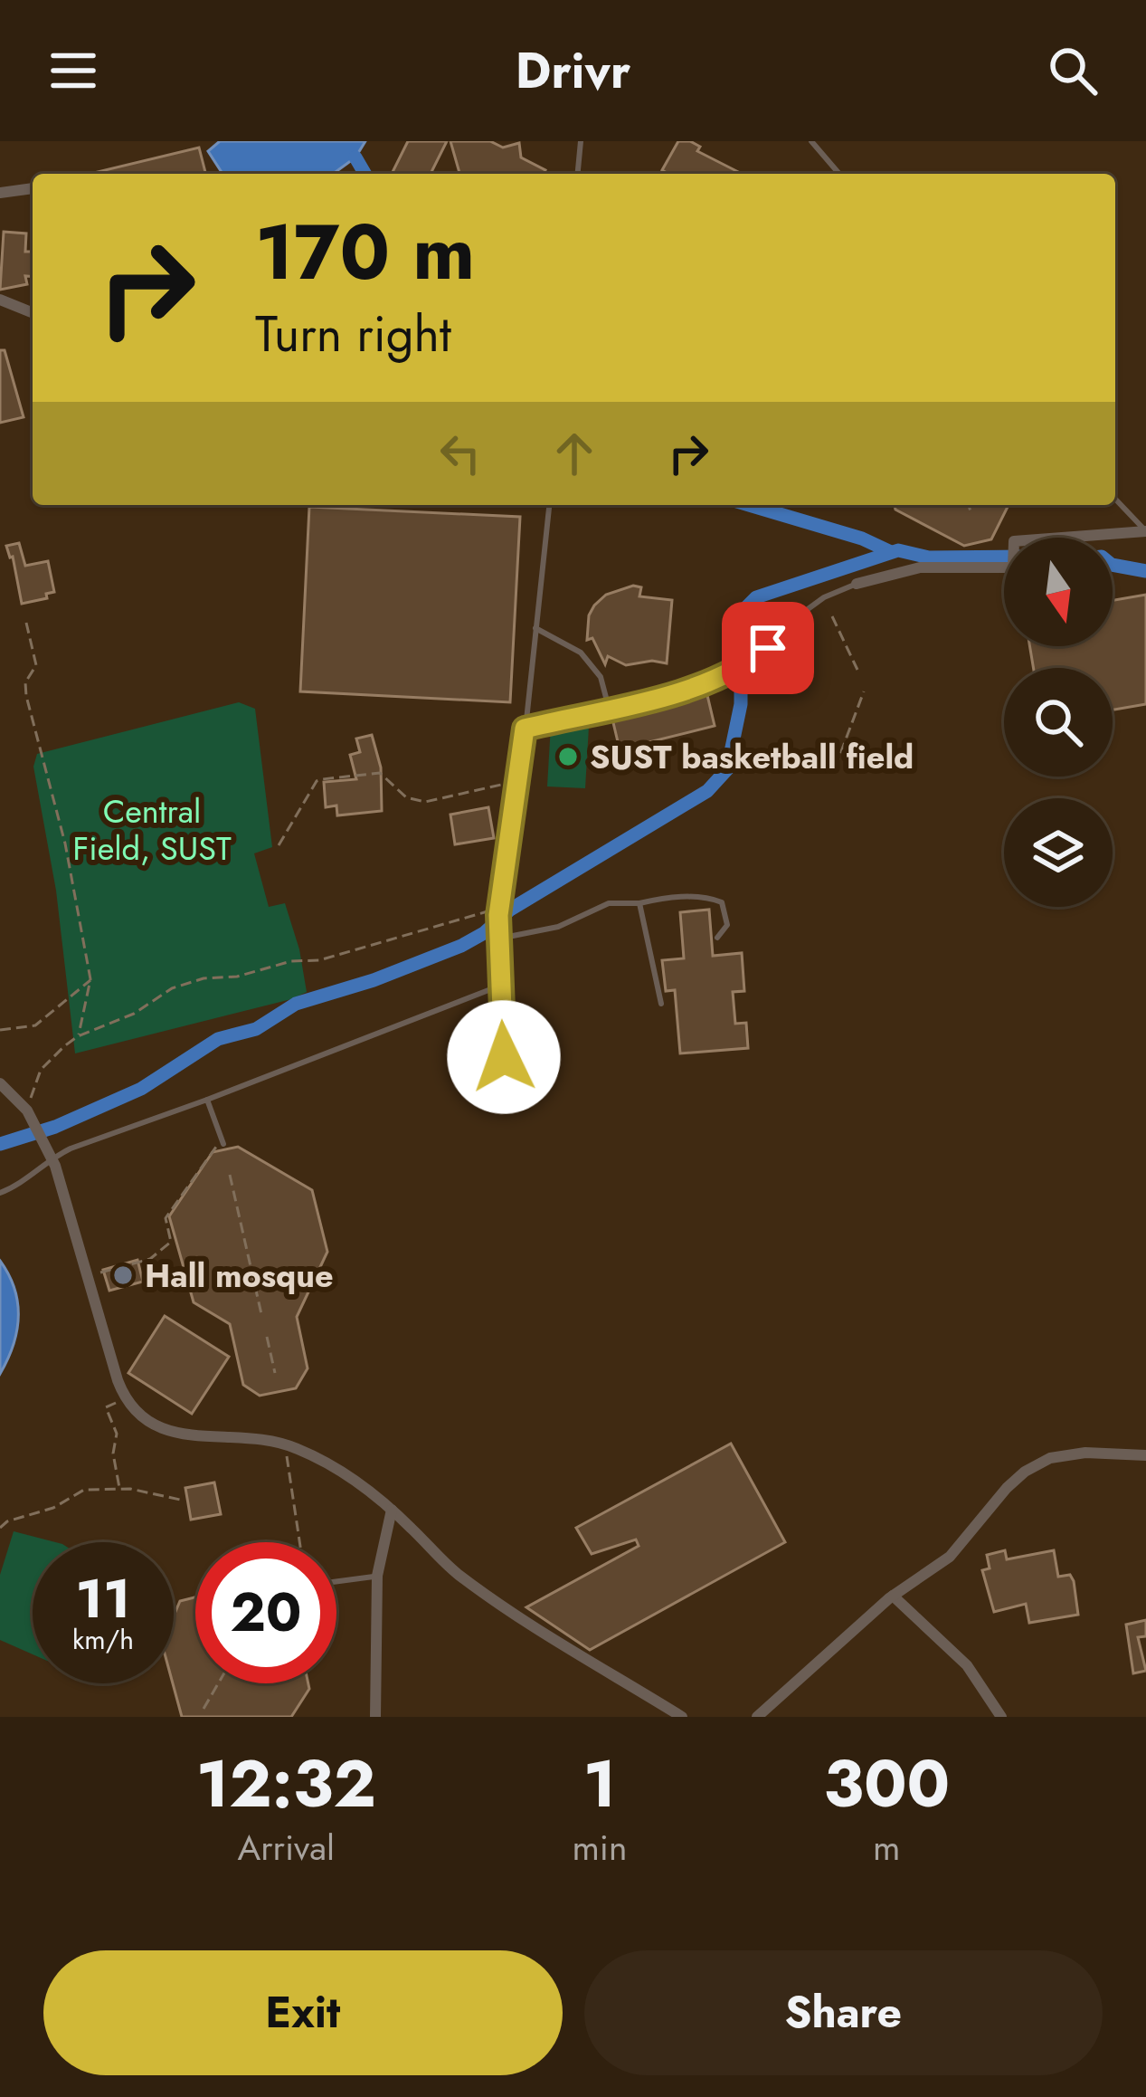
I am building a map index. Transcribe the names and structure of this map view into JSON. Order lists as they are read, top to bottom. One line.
{"parks":["Central Field, SUST"],"places":["SUST basketball field","Hall mosque"],"north":"bottom","page":{"header":"Drivr","turn":["170 m","Turn right"],"speed":"11 km/h","limit":"20","eta":["12:32","Arrival","1","min","300","m"],"buttons":["Exit","Share"]}}
